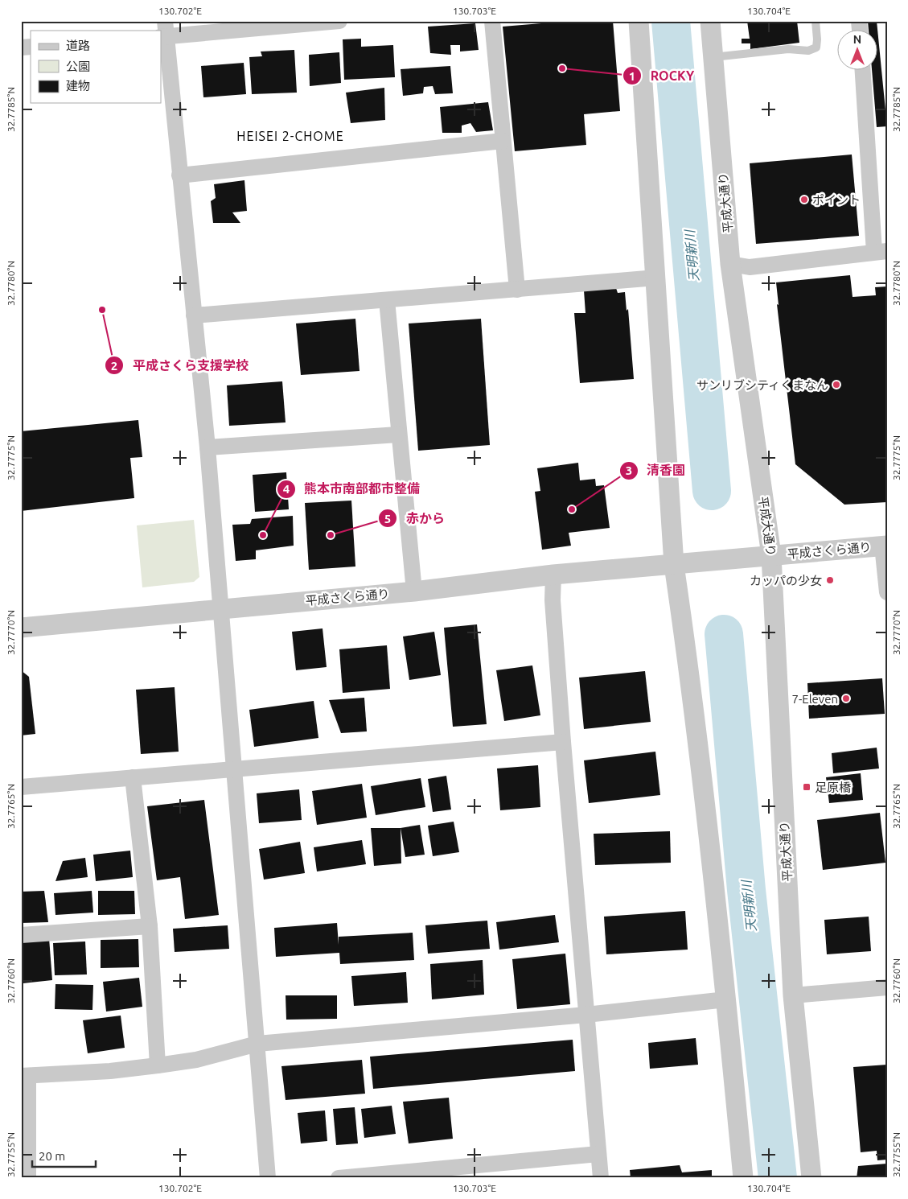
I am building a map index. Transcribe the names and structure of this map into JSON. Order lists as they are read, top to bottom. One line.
{"streets":{"street":["平成大通り","平成さくら通り"]},"crossings":[["平成大通り","平成さくら通り"]],"districts":["HEISEI 2-CHOME"],"water":["天明新川"],"places":{"other":["ROCKY","ポイント","平成さくら支援学校","サンリブシティくまなん","清香園","熊本市南部都市整備","赤から","カッパの少女","7-Eleven"],"transit":["足原橋"]},"legend":["道路","公園","建物"],"scale_bar":"20 m","north":"top","coordinates":["130.702°E","130.703°E","130.704°E","32.7785°N","32.7780°N","32.7775°N","32.7770°N","32.7765°N","32.7760°N","32.7755°N"]}
